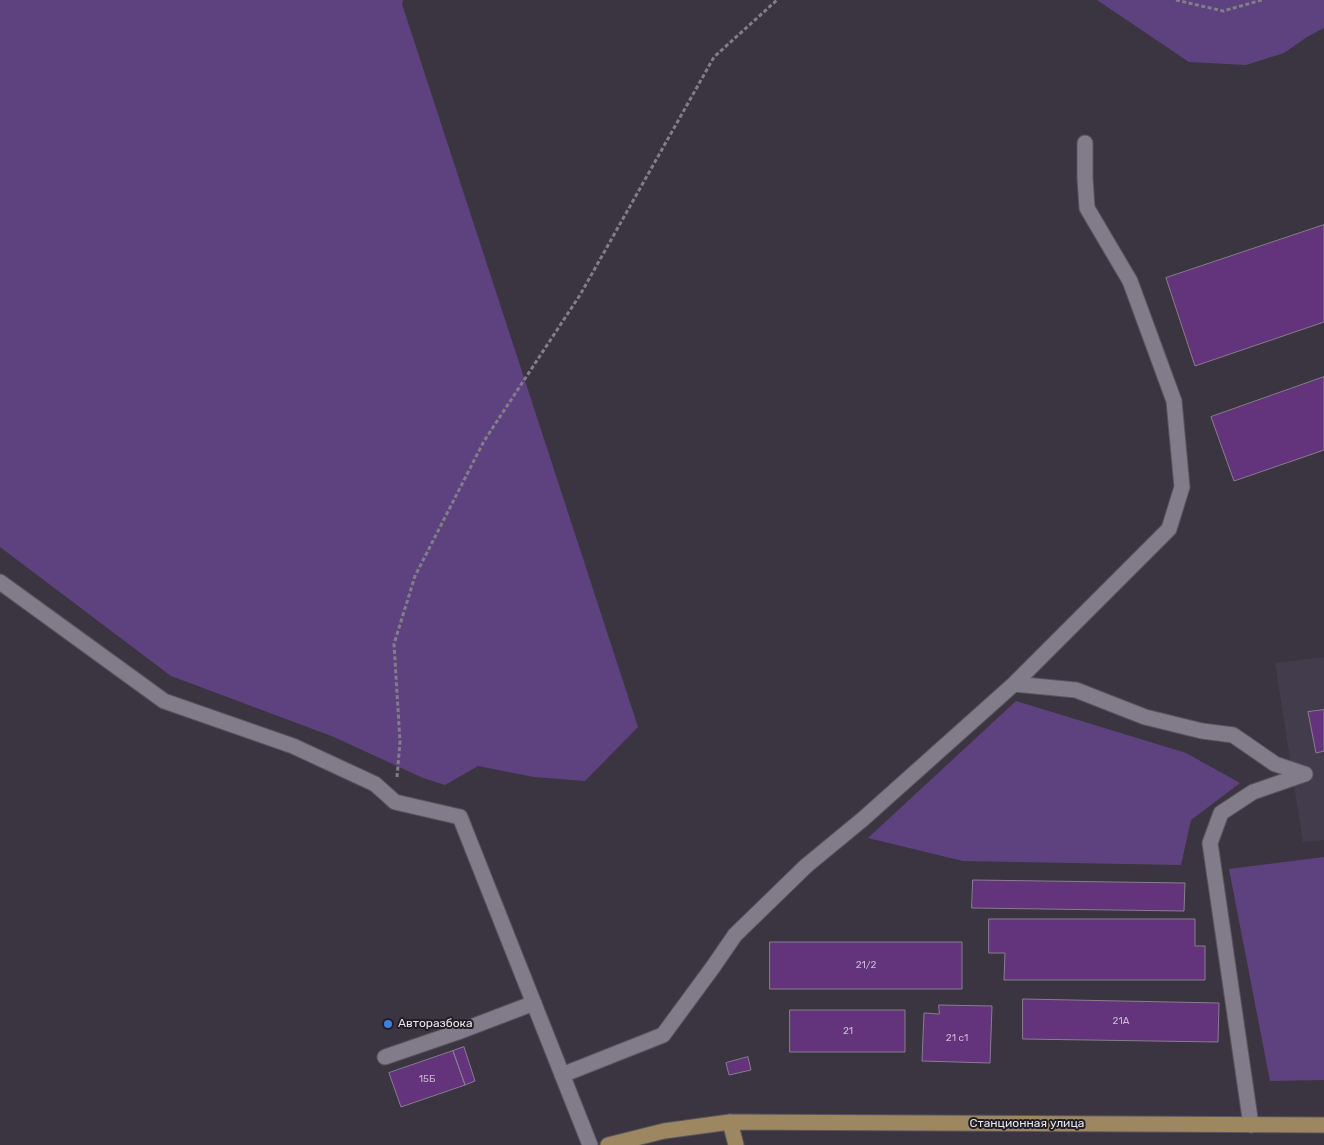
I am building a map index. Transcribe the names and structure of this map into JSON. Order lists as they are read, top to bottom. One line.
{"streets":{"main road":["Станционная улица"]},"places":["Авторазбока"],"house_numbers":["21/2","21А","21","21 с1","15Б"]}
